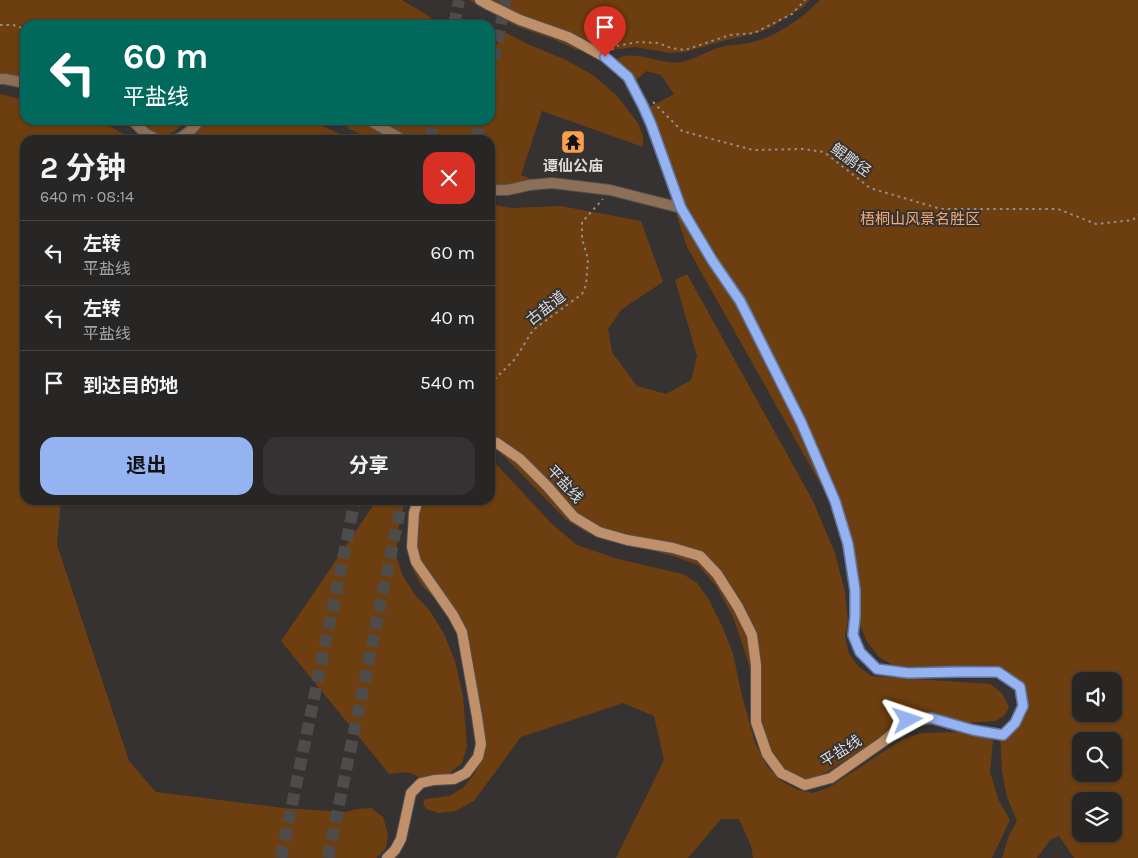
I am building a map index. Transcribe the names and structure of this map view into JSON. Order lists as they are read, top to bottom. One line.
{"streets":{"main road":["平盐线"],"path":["鲲鹏径","古盐道"]},"parks":["梧桐山风景名胜区"],"places":{"temple":["谭仙公庙"]},"page":{"turn":["60 m","平盐线"],"heading":["2 分钟","640 m · 08:14"],"list":[{"name":"左转","note":"平盐线","value":"60 m"},{"name":"左转","note":"平盐线","value":"40 m"},{"name":"到达目的地","value":"540 m"}],"buttons":["退出","分享"]}}
